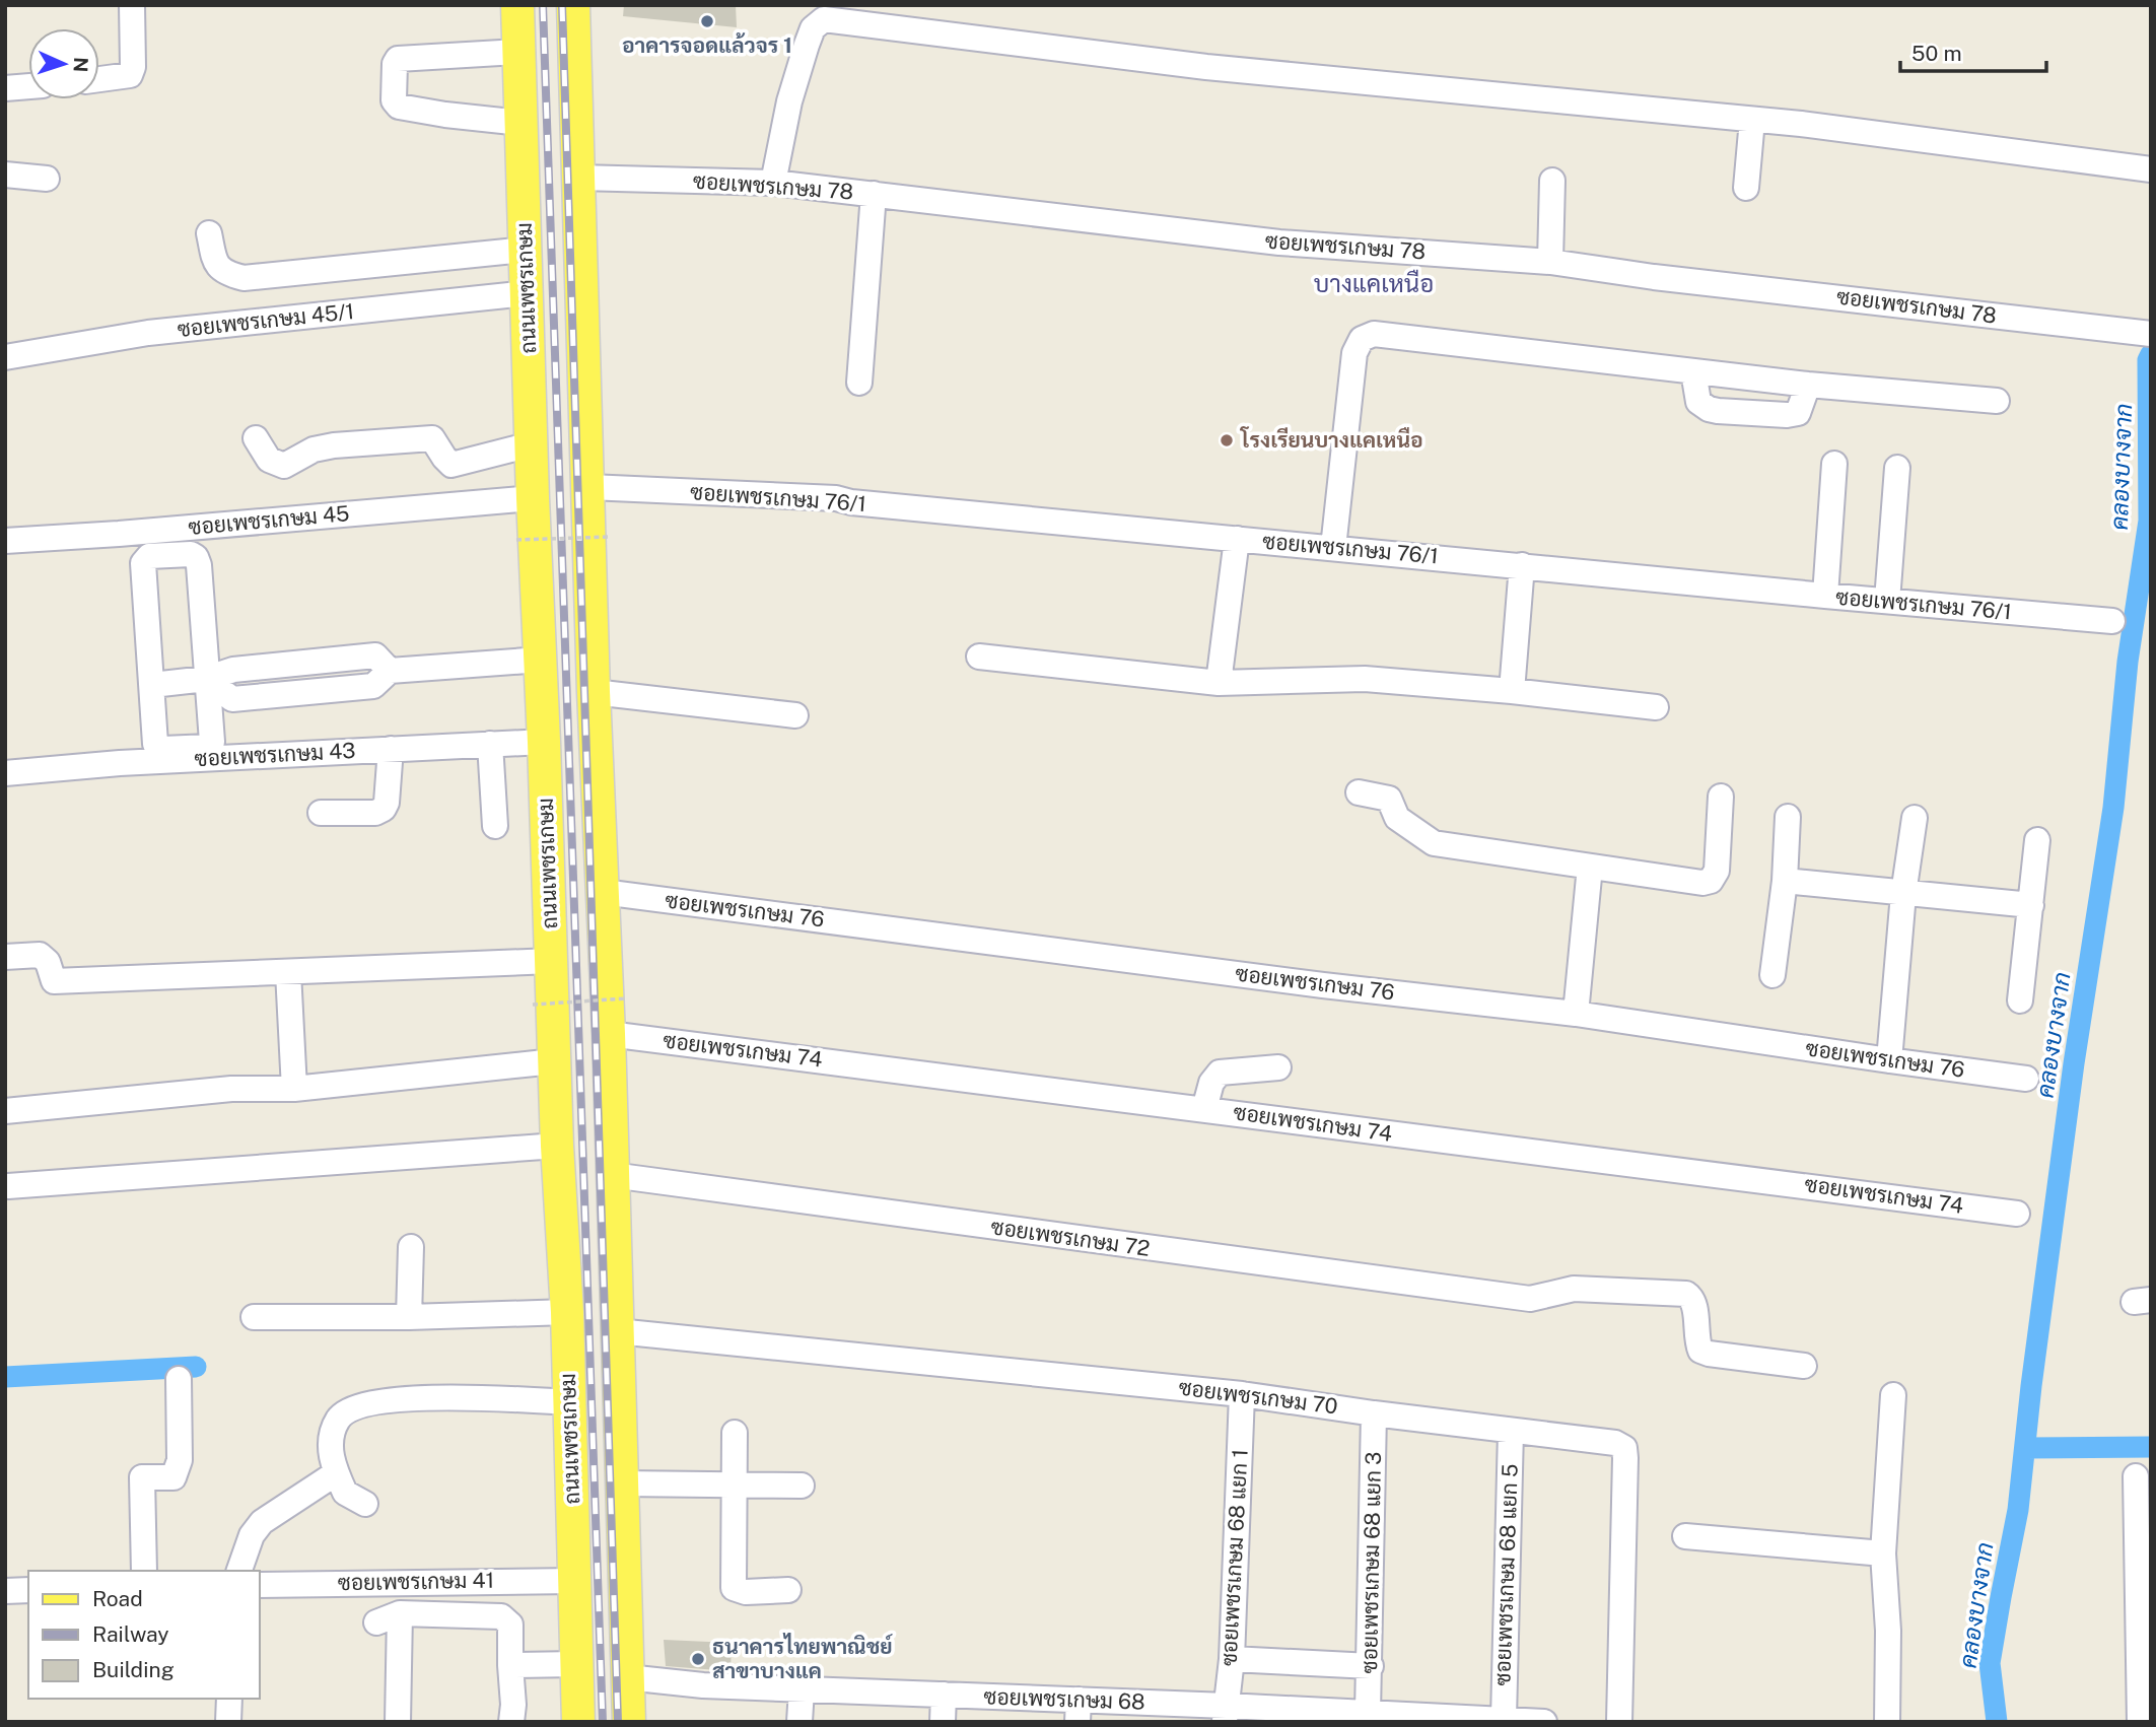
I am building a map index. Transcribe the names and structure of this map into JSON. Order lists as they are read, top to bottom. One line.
{"streets":{"main road":["ถนนเพชรเกษม"],"street":["ซอยเพชรเกษม 78","ซอยเพชรเกษม 45/1","ซอยเพชรเกษม 76/1","ซอยเพชรเกษม 45","ซอยเพชรเกษม 43","ซอยเพชรเกษม 76","ซอยเพชรเกษม 74","ซอยเพชรเกษม 72","ซอยเพชรเกษม 70","ซอยเพชรเกษม 68 แยก 1","ซอยเพชรเกษม 68 แยก 3","ซอยเพชรเกษม 68 แยก 5","ซอยเพชรเกษม 41","ซอยเพชรเกษม 68"]},"crossings":[["ถนนเพชรเกษม","ซอยเพชรเกษม 45/1"],["ถนนเพชรเกษม","ซอยเพชรเกษม 45"],["ถนนเพชรเกษม","ซอยเพชรเกษม 43"],["ถนนเพชรเกษม","ซอยเพชรเกษม 41"],["ซอยเพชรเกษม 70","ซอยเพชรเกษม 68 แยก 1"],["ซอยเพชรเกษม 70","ซอยเพชรเกษม 68 แยก 3"],["ซอยเพชรเกษม 70","ซอยเพชรเกษม 68 แยก 5"],["ซอยเพชรเกษม 68 แยก 1","ซอยเพชรเกษม 68"],["ซอยเพชรเกษม 68 แยก 3","ซอยเพชรเกษม 68"],["ซอยเพชรเกษม 68 แยก 5","ซอยเพชรเกษม 68"]],"districts":["บางแคเหนือ"],"water":["คลองบางจาก"],"places":["อาคารจอดแล้วจร 1","โรงเรียนบางแคเหนือ","ธนาคารไทยพาณิชย์ สาขาบางแค"],"legend":["Road","Railway","Building"],"scale_bar":"50 m","north":"right"}
